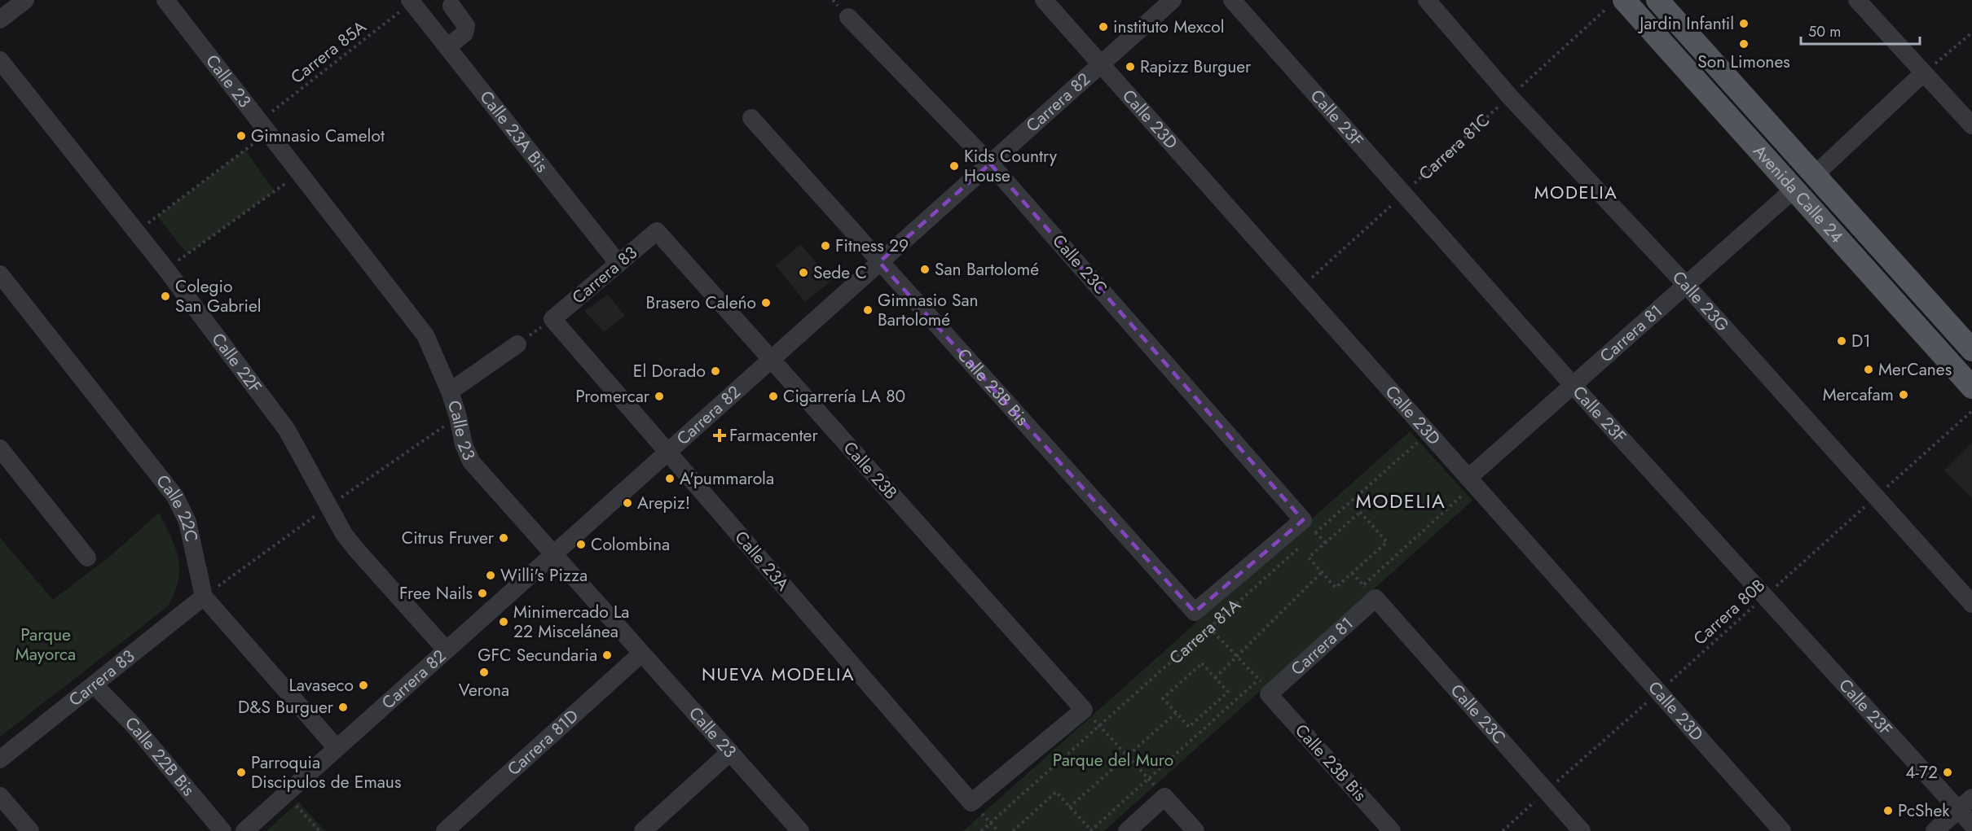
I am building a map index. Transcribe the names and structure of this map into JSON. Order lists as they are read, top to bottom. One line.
{"streets":{"main road":["Avenida Calle 24"],"street":["Calle 23","Carrera 82","Calle 23F","Calle 23D","Calle 23A Bis","Calle 23C","Carrera 83","Calle 23G","Carrera 81","Calle 22F","Calle 23B Bis","Calle 23B","Calle 22C","Calle 23A","Carrera 81A","Carrera 81D","Calle 22B Bis"],"path":["Carrera 85A","Carrera 81C","Carrera 80B"]},"crossings":[["Carrera 85A","Calle 23"],["Carrera 85A","Calle 23A Bis"],["Carrera 85A","Calle 22F"],["Calle 23","Carrera 82"],["Calle 23","Carrera 81D"],["Carrera 82","Calle 23D"],["Carrera 82","Calle 23C"],["Carrera 82","Calle 22F"],["Carrera 82","Calle 23B Bis"],["Carrera 82","Calle 23B"],["Carrera 82","Calle 22C"],["Carrera 82","Calle 23A"],["Calle 23F","Carrera 81C"],["Calle 23F","Carrera 81"],["Calle 23F","Carrera 80B"],["Calle 23D","Carrera 81C"],["Calle 23D","Carrera 81"],["Calle 23D","Carrera 80B"],["Calle 23A Bis","Carrera 83"],["Carrera 81C","Avenida Calle 24"],["Carrera 81C","Calle 23G"],["Avenida Calle 24","Carrera 81"],["Calle 23C","Carrera 81"],["Calle 23C","Carrera 80B"],["Calle 23C","Carrera 81A"],["Carrera 83","Calle 23B"],["Carrera 83","Calle 22C"],["Carrera 83","Calle 23A"],["Carrera 83","Calle 22B Bis"],["Calle 23G","Carrera 81"],["Calle 23G","Carrera 80B"],["Carrera 81","Calle 23B Bis"],["Calle 23B Bis","Carrera 81A"]],"districts":["MODELIA","MODELIA","NUEVA MODELIA"],"parks":["Parque Mayorca","Parque del Muro"],"places":{"other":["Jardin Infantil","instituto Mexcol","Son Limones","Rapizz Burguer","Gimnasio Camelot","Kids Country House","Fitness 29","San Bartolomé","Sede C","Colegio San Gabriel","Brasero Caleńo","Gimnasio San Bartolomé","D1","MerCanes","El Dorado","Mercafam","Promercar","Cigarrería LA 80","A'pummarola","Arepiz!","Citrus Fruver","Colombina","Willi's Pizza","Free Nails","Minimercado La 22 Miscelánea","GFC Secundaria","Verona","Lavaseco","D&S Burguer","Parroquia Discipulos de Emaus","4-72","PcShek"],"health":["Farmacenter"]},"scale_bar":"50 m"}
